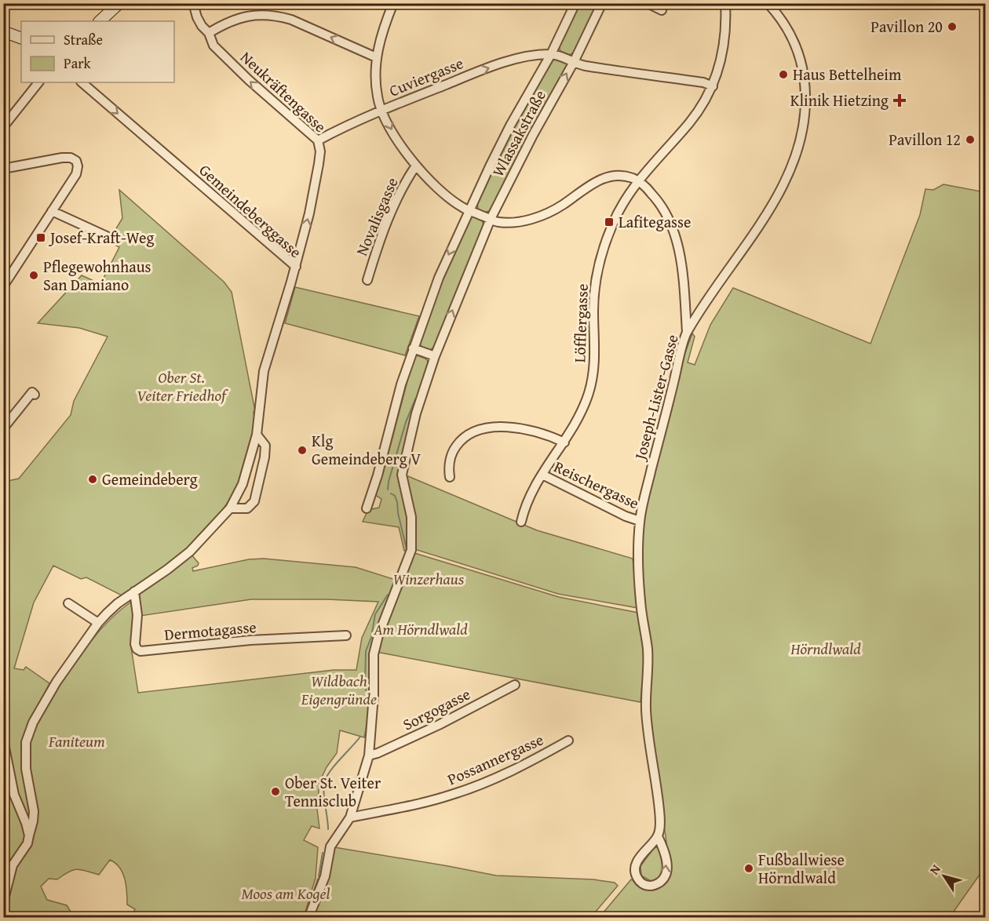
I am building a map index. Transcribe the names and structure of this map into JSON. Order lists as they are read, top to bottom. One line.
{"streets":{"street":["Cuviergasse","Neukräftengasse","Wlassakstraße","Gemeindeberggasse","Novalisgasse","Löfflergasse","Joseph-Lister-Gasse","Reischergasse","Dermotagasse","Sorgogasse","Possannergasse"]},"crossings":[["Cuviergasse","Neukräftengasse"],["Cuviergasse","Wlassakstraße"],["Neukräftengasse","Gemeindeberggasse"],["Wlassakstraße","Sorgogasse"],["Gemeindeberggasse","Dermotagasse"],["Löfflergasse","Reischergasse"],["Joseph-Lister-Gasse","Reischergasse"]],"one_way":["Cuviergasse","Neukräftengasse"],"parks":["Ober St. Veiter Friedhof","Winzerhaus","Am Hörndlwald","Hörndlwald","Wildbach Eigengründe","Faniteum","Moos am Kogel"],"places":{"other":["Pavillon 20","Haus Bettelheim","Pavillon 12","Pflegewohnhaus San Damiano","Klg Gemeindeberg V","Gemeindeberg","Ober St. Veiter Tennisclub","Fußballwiese Hörndlwald"],"health":["Klinik Hietzing"],"transit":["Lafitegasse","Josef-Kraft-Weg"]},"legend":["Straße","Park"],"north":"top left"}
